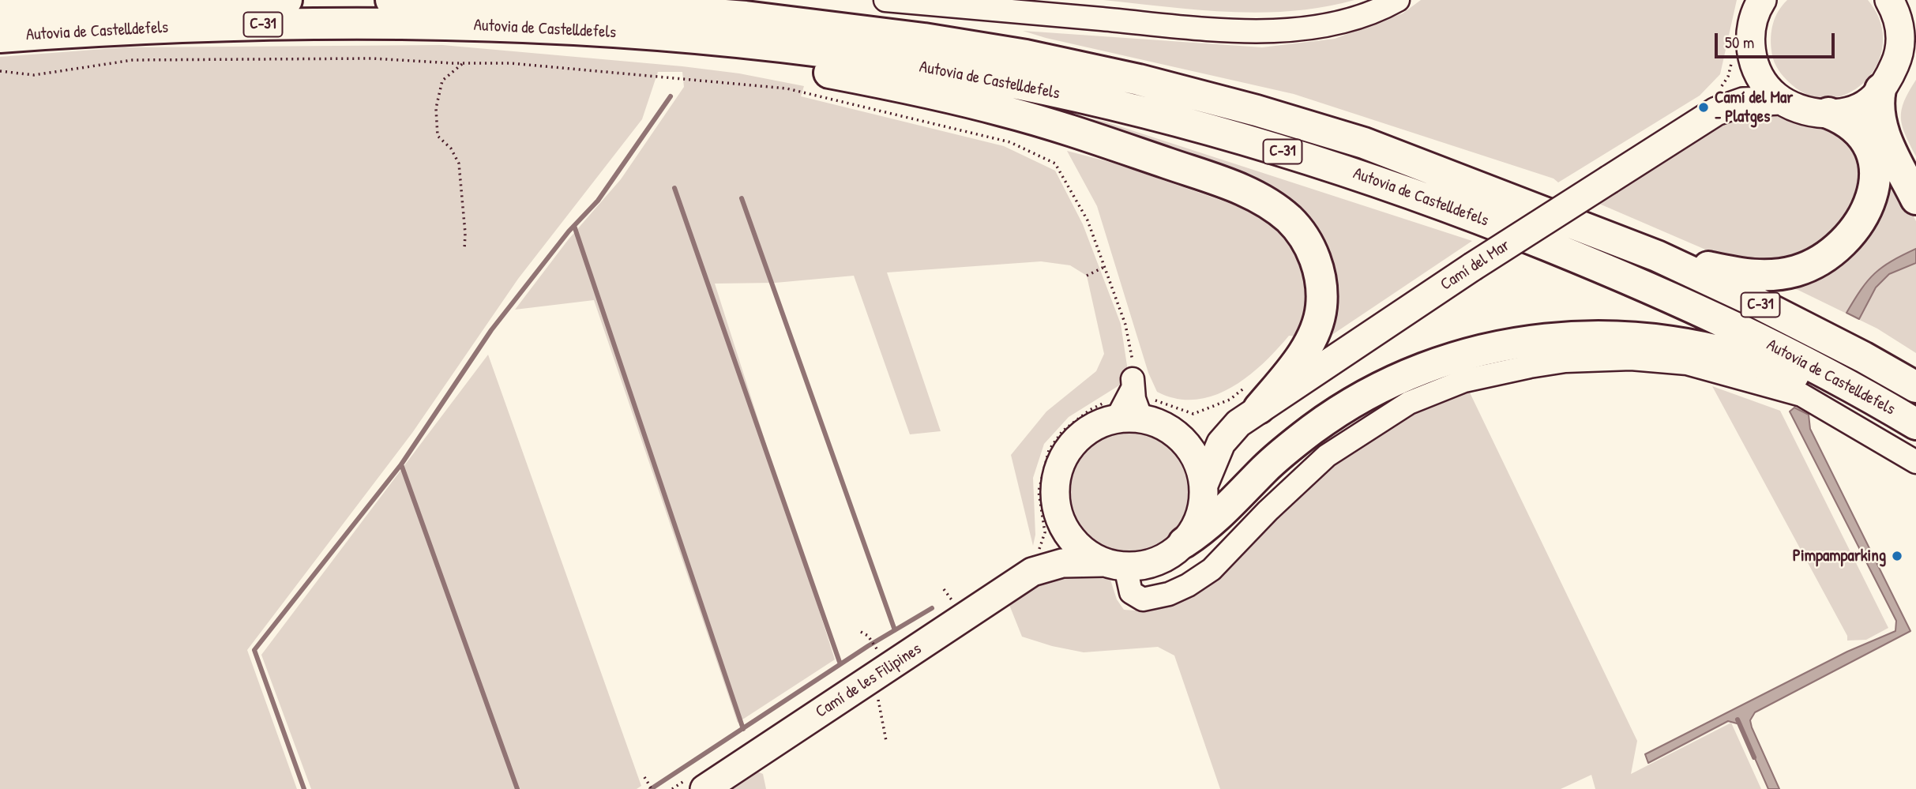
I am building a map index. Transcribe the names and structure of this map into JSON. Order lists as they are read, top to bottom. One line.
{"streets":{"highway":["C-31","Autovia de Castelldefels"],"main road":["Camí del Mar","Camí de les Filipines"]},"places":["Camí del Mar - Platges","Pimpamparking"],"scale_bar":"50 m"}
